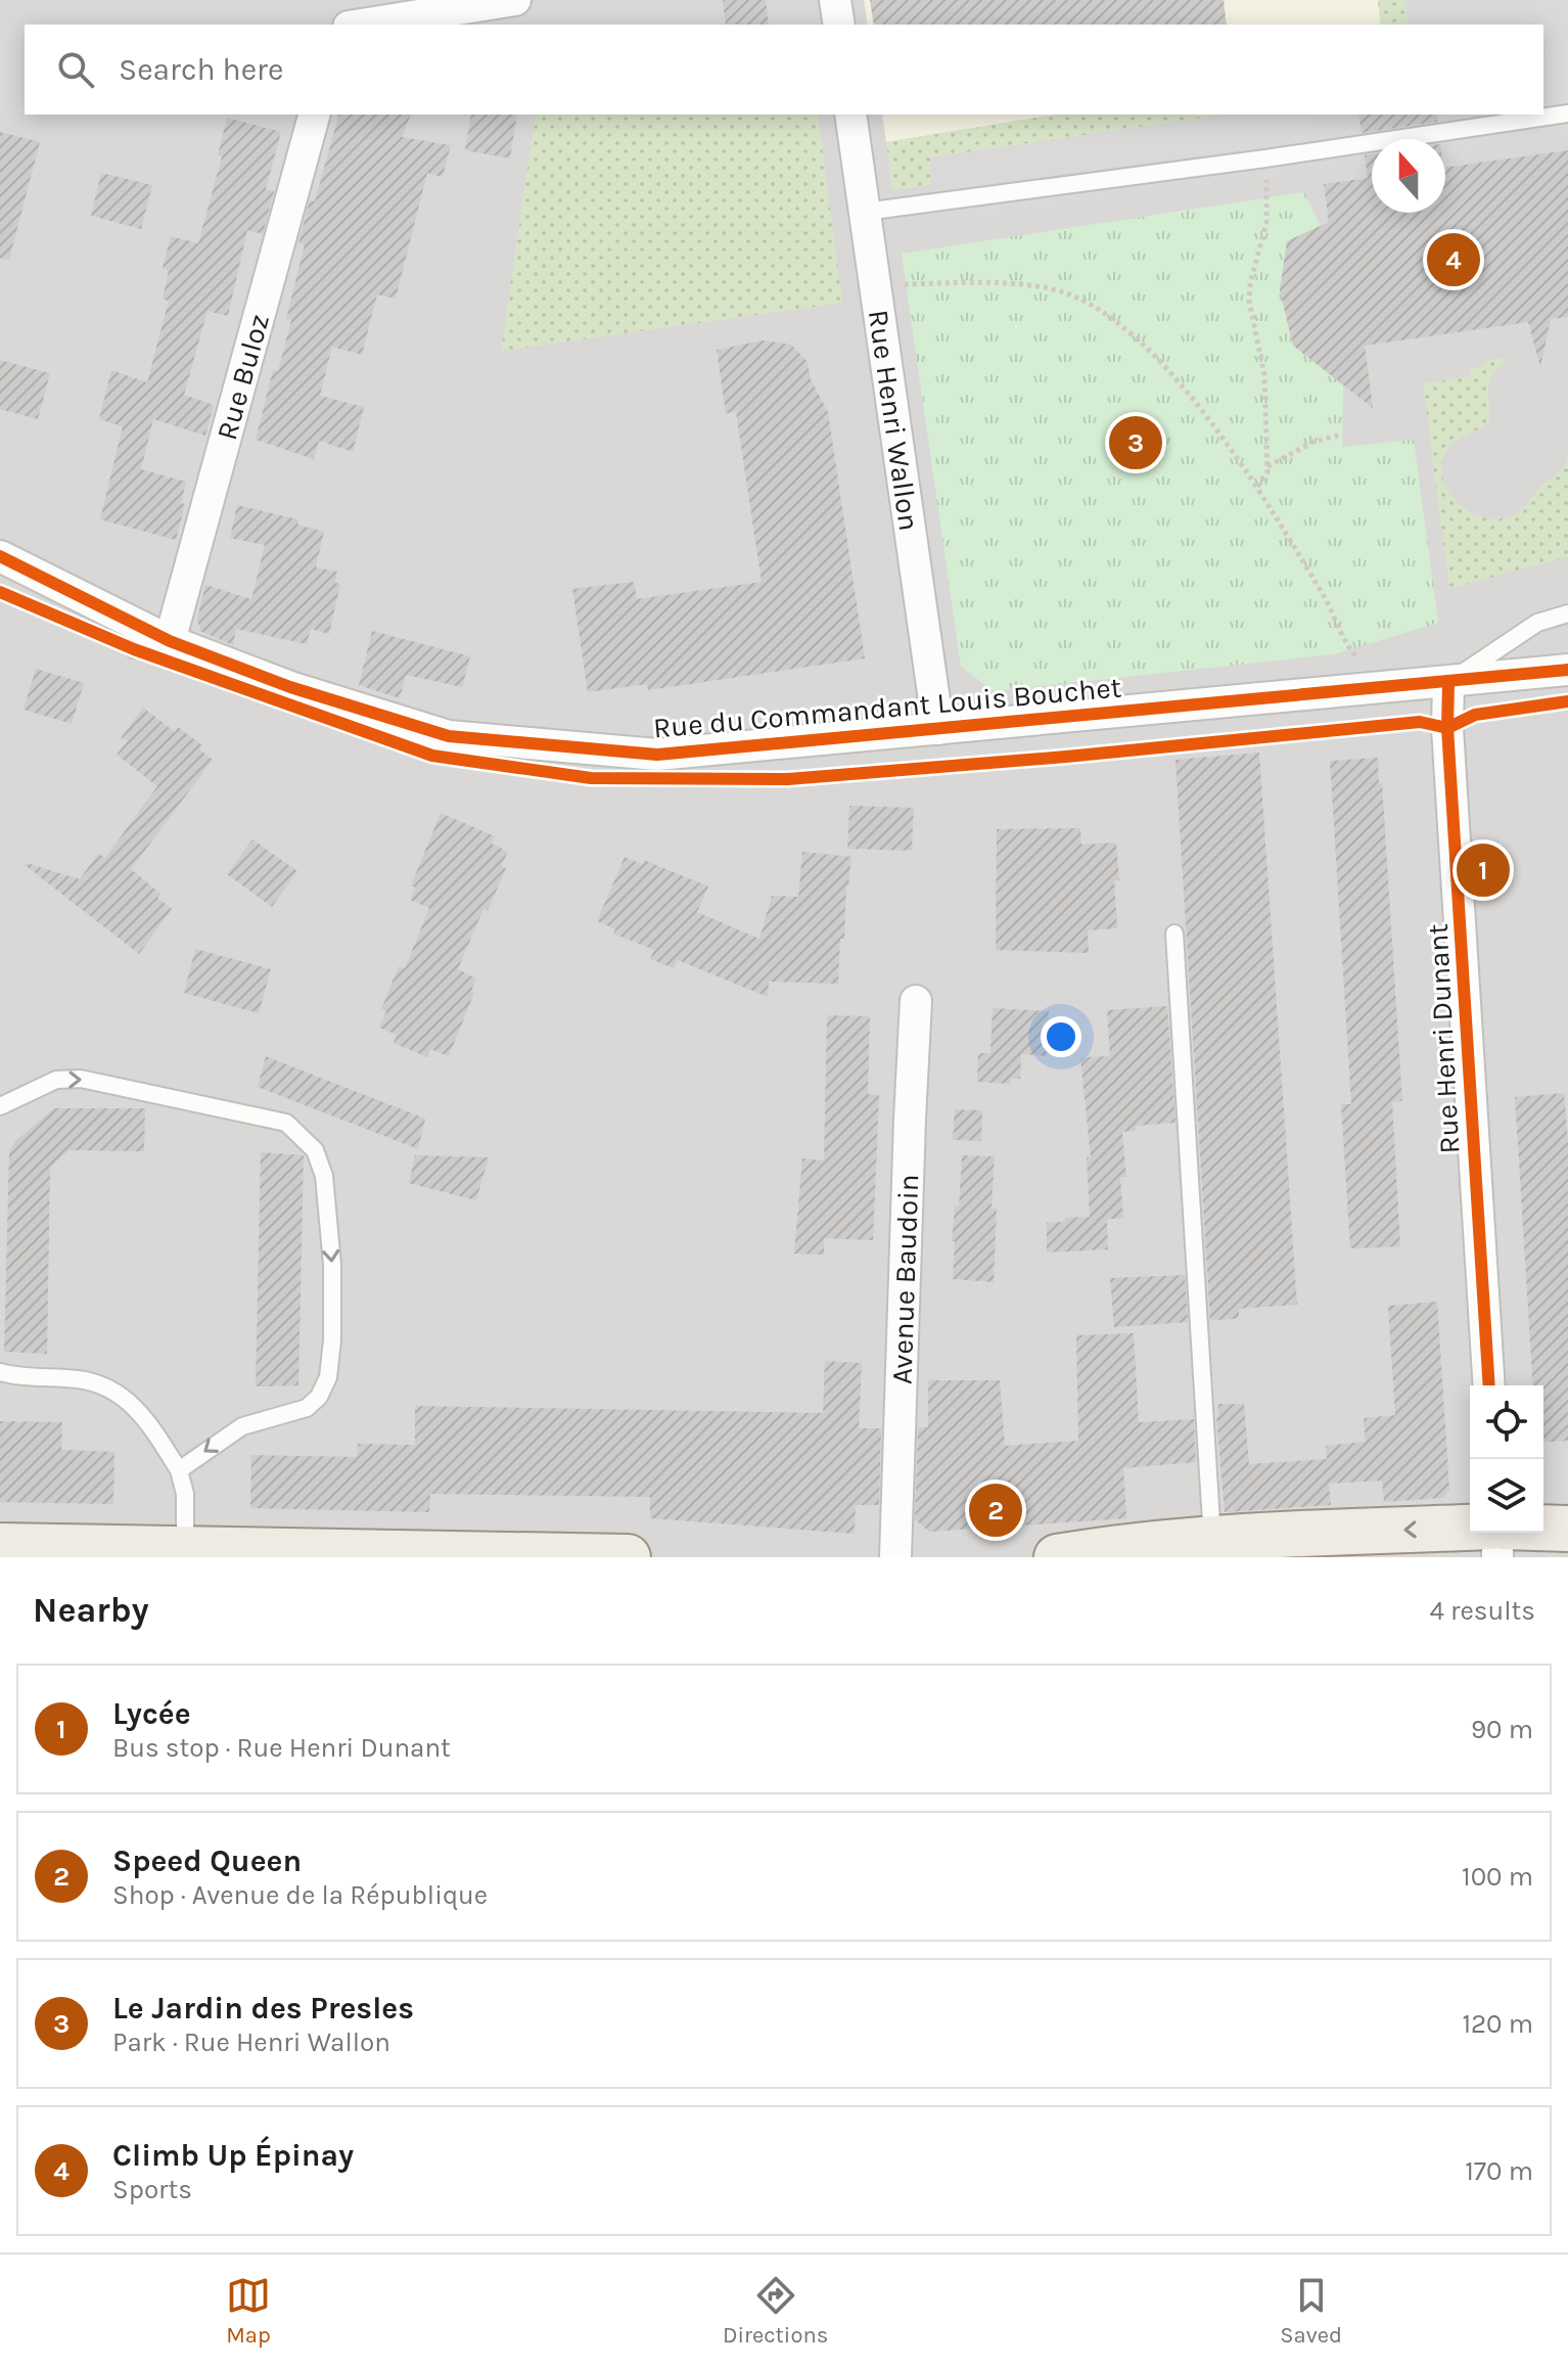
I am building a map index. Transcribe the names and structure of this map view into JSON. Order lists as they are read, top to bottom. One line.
{"streets":{"street":["Rue Buloz","Rue Henri Wallon","Rue du Commandant Louis Bouchet","Rue Henri Dunant","Avenue Baudoin"]},"crossings":[["Rue Buloz","Rue du Commandant Louis Bouchet"],["Rue Henri Wallon","Rue du Commandant Louis Bouchet"],["Rue du Commandant Louis Bouchet","Rue Henri Dunant"]],"north":"top","page":{"search":"Search here","pins":["4","3","1","2"],"heading":["Nearby","4 results"],"list":[{"mark":"1","name":"Lycée","note":"Bus stop · Rue Henri Dunant","value":"90 m"},{"mark":"2","name":"Speed Queen","note":"Shop · Avenue de la République","value":"100 m"},{"mark":"3","name":"Le Jardin des Presles","note":"Park · Rue Henri Wallon","value":"120 m"},{"mark":"4","name":"Climb Up Épinay","note":"Sports","value":"170 m"}],"nav":["Map","Directions","Saved"]}}
